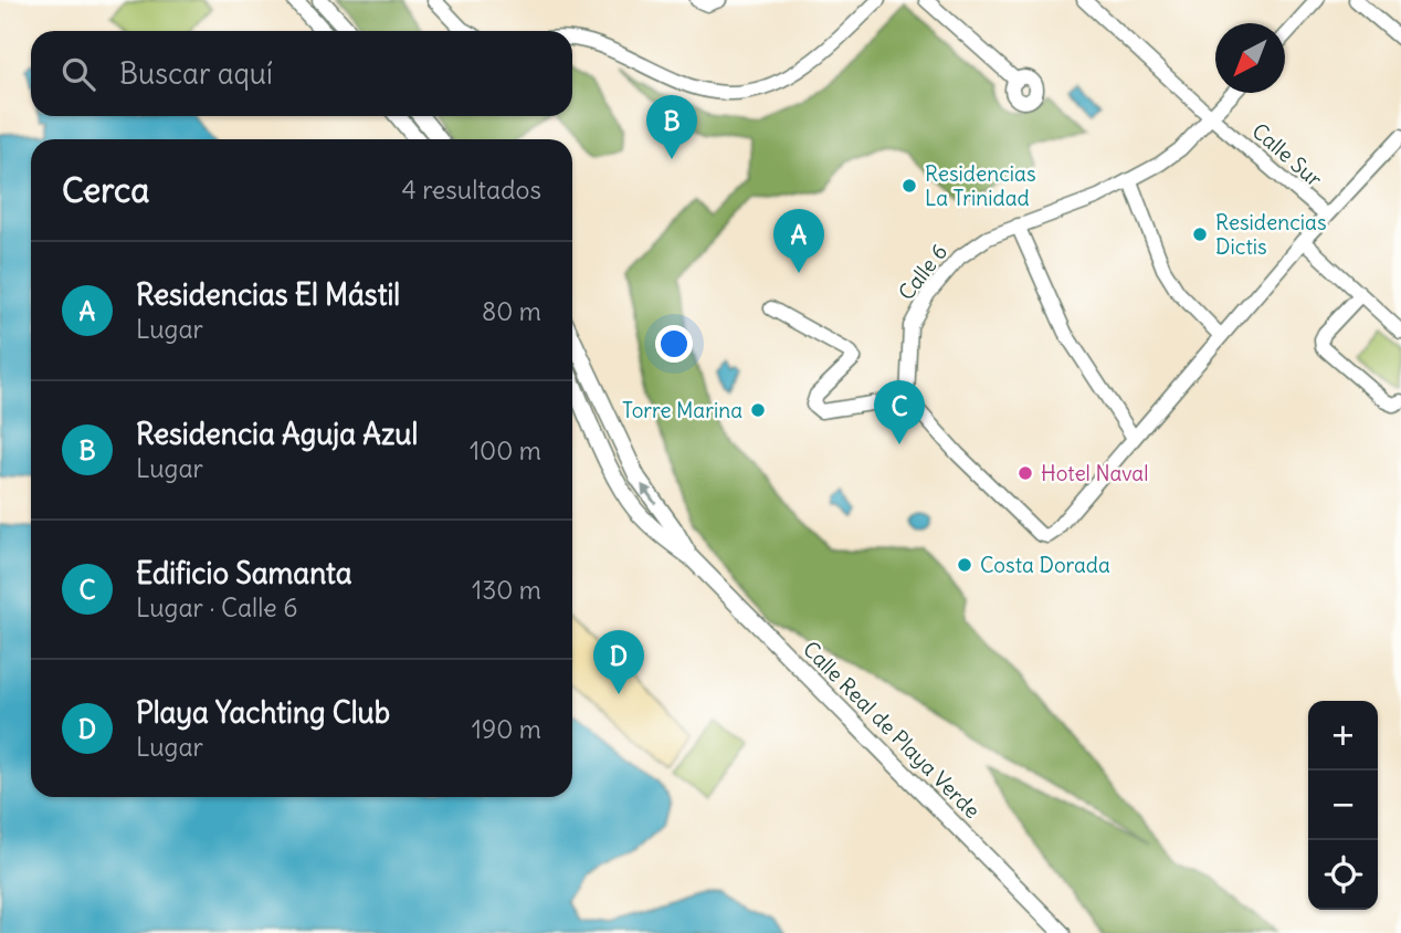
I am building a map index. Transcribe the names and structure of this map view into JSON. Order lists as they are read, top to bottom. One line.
{"streets":{"street":["Calle Sur","Calle 6","Calle Real de Playa Verde"]},"crossings":[["Calle Sur","Calle 6"]],"places":["Residencias La Trinidad","Residencias Dictis","Torre Marina","Hotel Naval","Costa Dorada"],"north":"bottom left","page":{"search":"Buscar aquí","pins":["B","A","C","D"],"heading":["Cerca","4 resultados"],"list":[{"mark":"A","name":"Residencias El Mástil","note":"Lugar","value":"80 m"},{"mark":"B","name":"Residencia Aguja Azul","note":"Lugar","value":"100 m"},{"mark":"C","name":"Edificio Samanta","note":"Lugar · Calle 6","value":"130 m"},{"mark":"D","name":"Playa Yachting Club","note":"Lugar","value":"190 m"}],"map_buttons":["+","−"]}}
